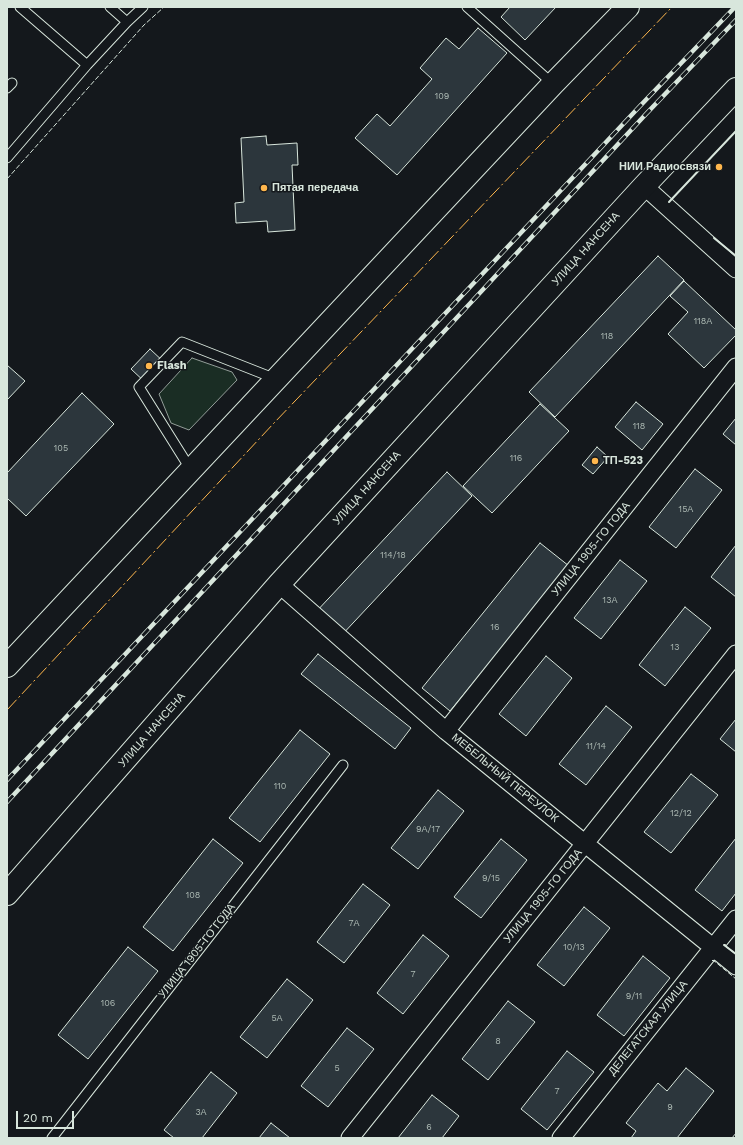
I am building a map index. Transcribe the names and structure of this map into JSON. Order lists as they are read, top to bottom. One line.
{"streets":{"main road":["УЛИЦА НАНСЕНА"],"street":["УЛИЦА 1905-ГО ГОДА","МЕБЕЛЬНЫЙ ПЕРЕУЛОК","ДЕЛЕГАТСКАЯ УЛИЦА"]},"crossings":[["УЛИЦА НАНСЕНА","МЕБЕЛЬНЫЙ ПЕРЕУЛОК"],["УЛИЦА 1905-ГО ГОДА","МЕБЕЛЬНЫЙ ПЕРЕУЛОК"],["МЕБЕЛЬНЫЙ ПЕРЕУЛОК","ДЕЛЕГАТСКАЯ УЛИЦА"]],"places":["НИИ Радиосвязи","Пятая передача","Flash","ТП-523"],"house_numbers":["109","118А","118","118","105","116","15А","114/18","13А","16","13","11/14","110","12/12","9А/17","9/15","108","7А","10/13","7","9/11","106","5А","8","5","7","9","3А","6"],"scale_bar":"20 m"}
